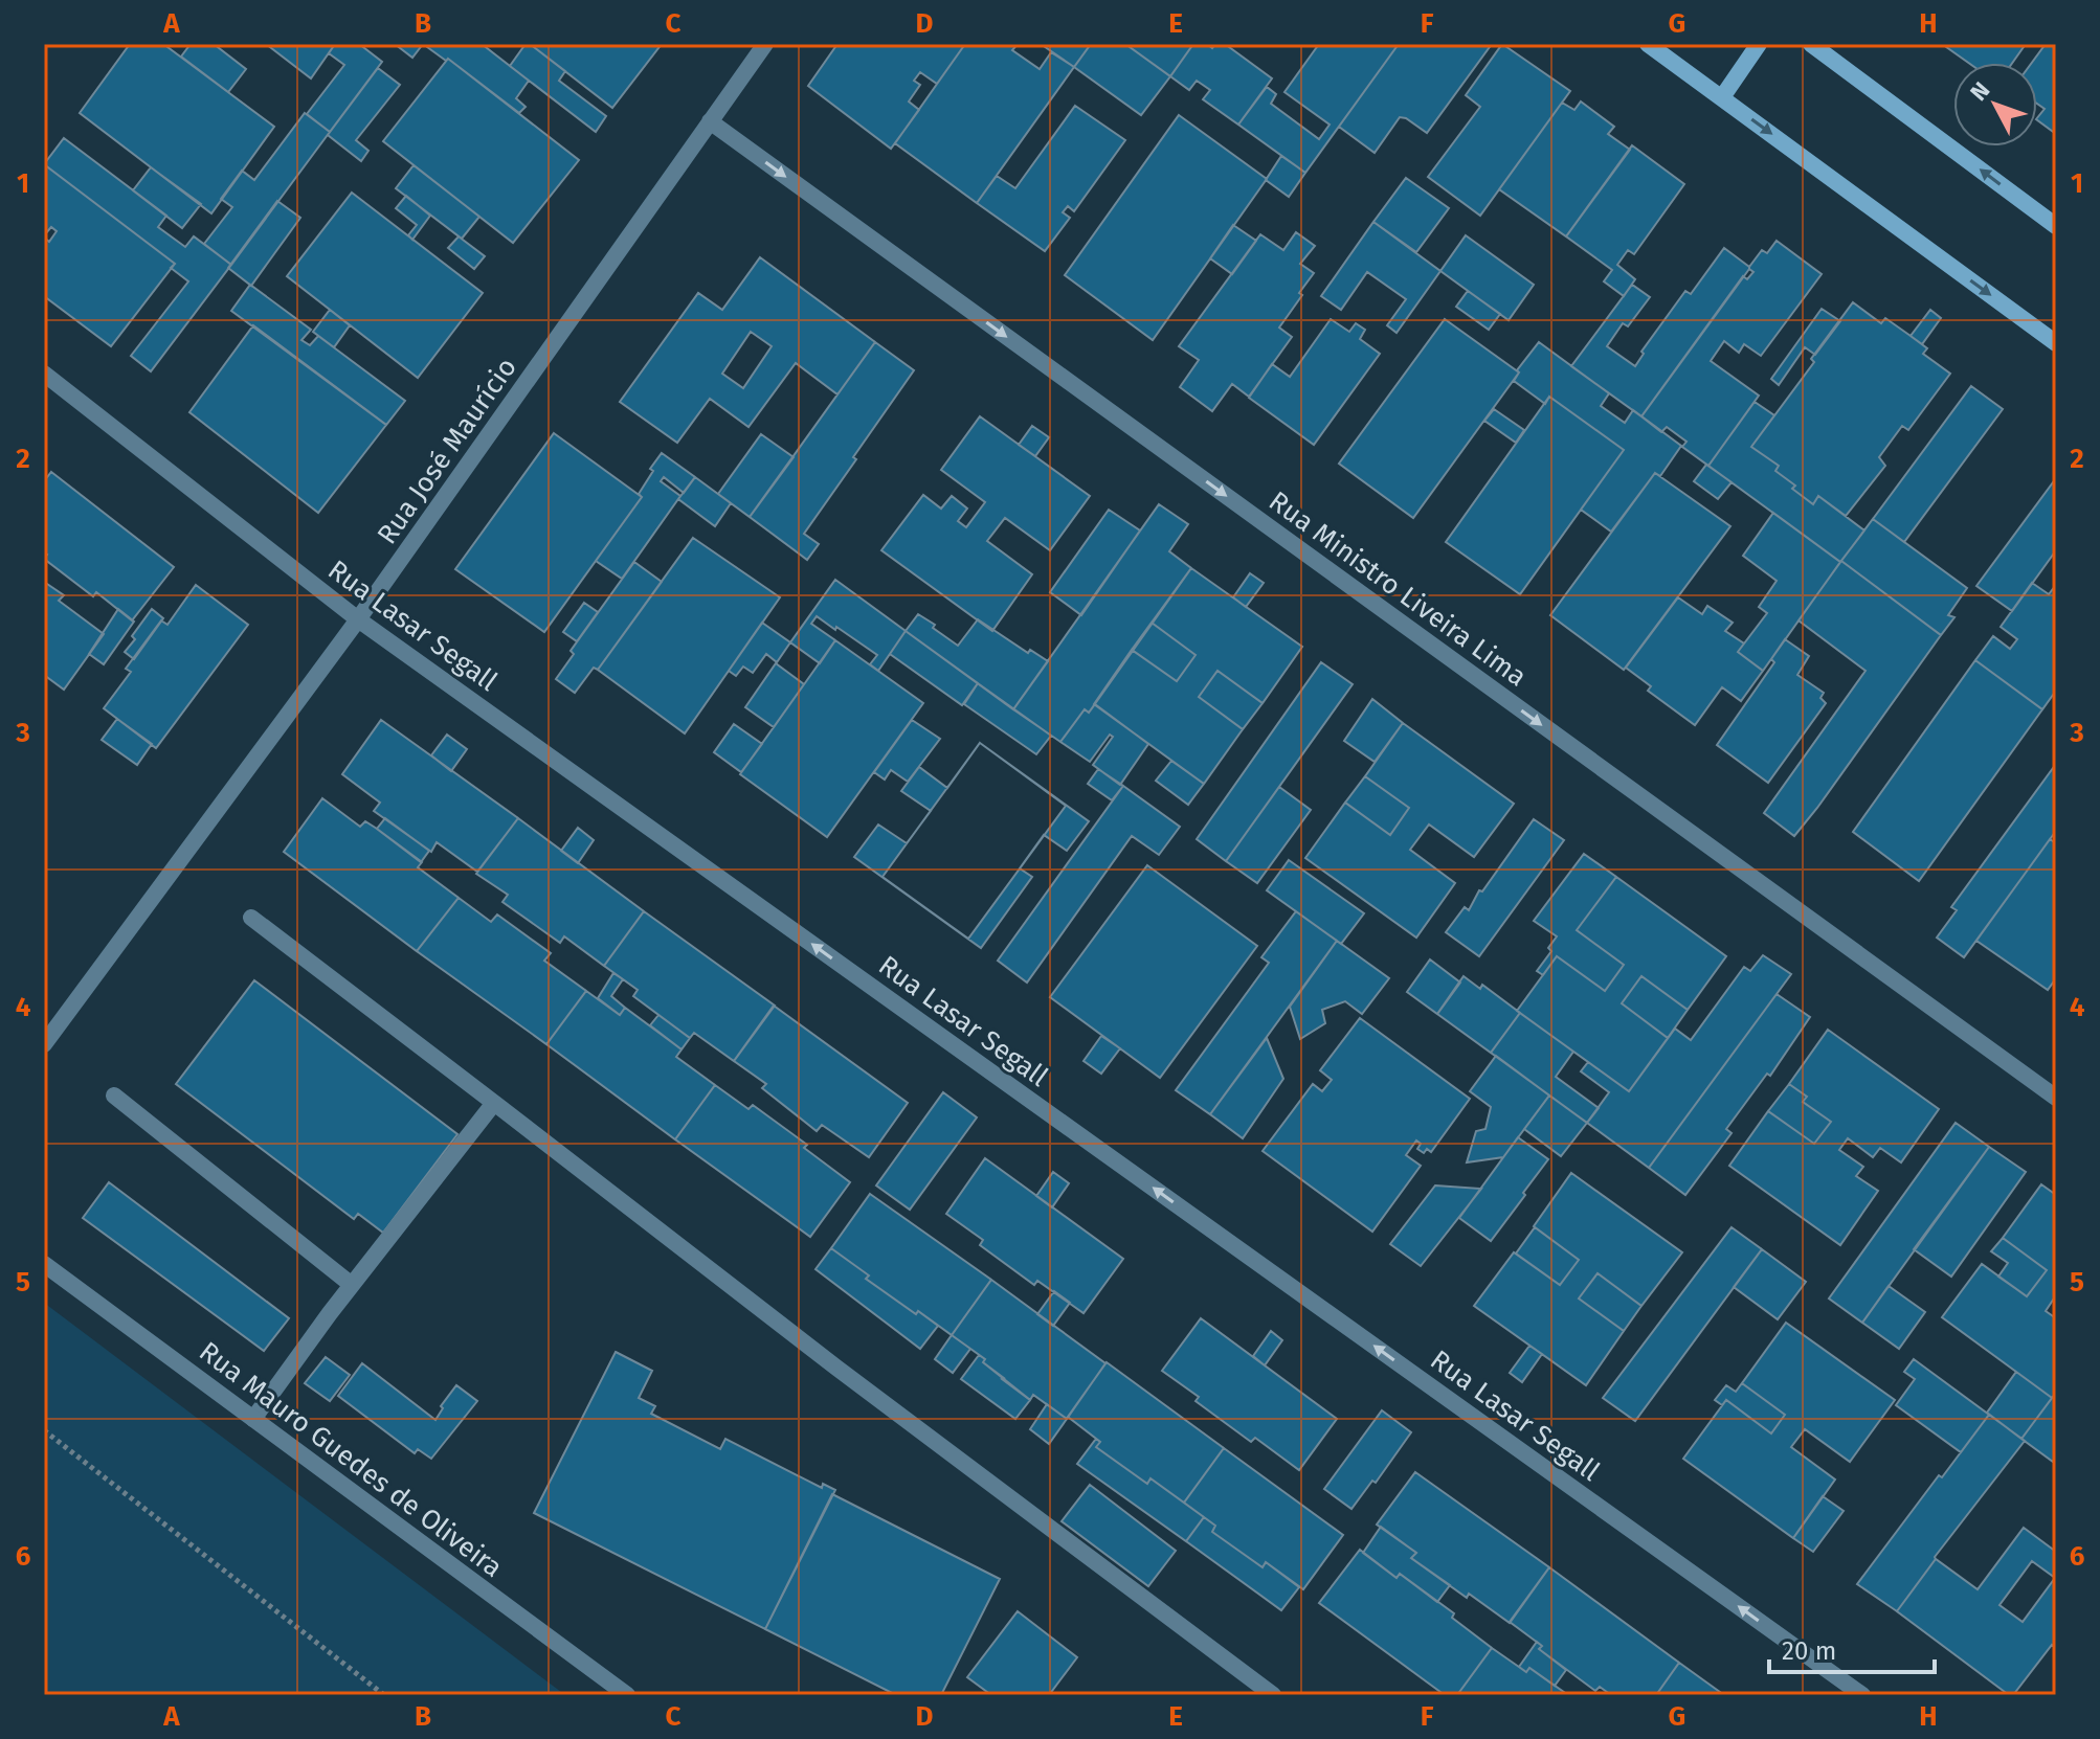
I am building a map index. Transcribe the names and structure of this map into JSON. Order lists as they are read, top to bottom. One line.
{"streets":{"street":["Rua José Maurício","Rua Ministro Liveira Lima","Rua Lasar Segall","Rua Mauro Guedes de Oliveira"]},"crossings":[["Rua José Maurício","Rua Ministro Liveira Lima"],["Rua José Maurício","Rua Lasar Segall"]],"one_way":["Rua Ministro Liveira Lima","Rua Lasar Segall"],"scale_bar":"20 m","north":"top left","grid":{"columns":["A","B","C","D","E","F","G","H"],"rows":["1","2","3","4","5","6"]}}
